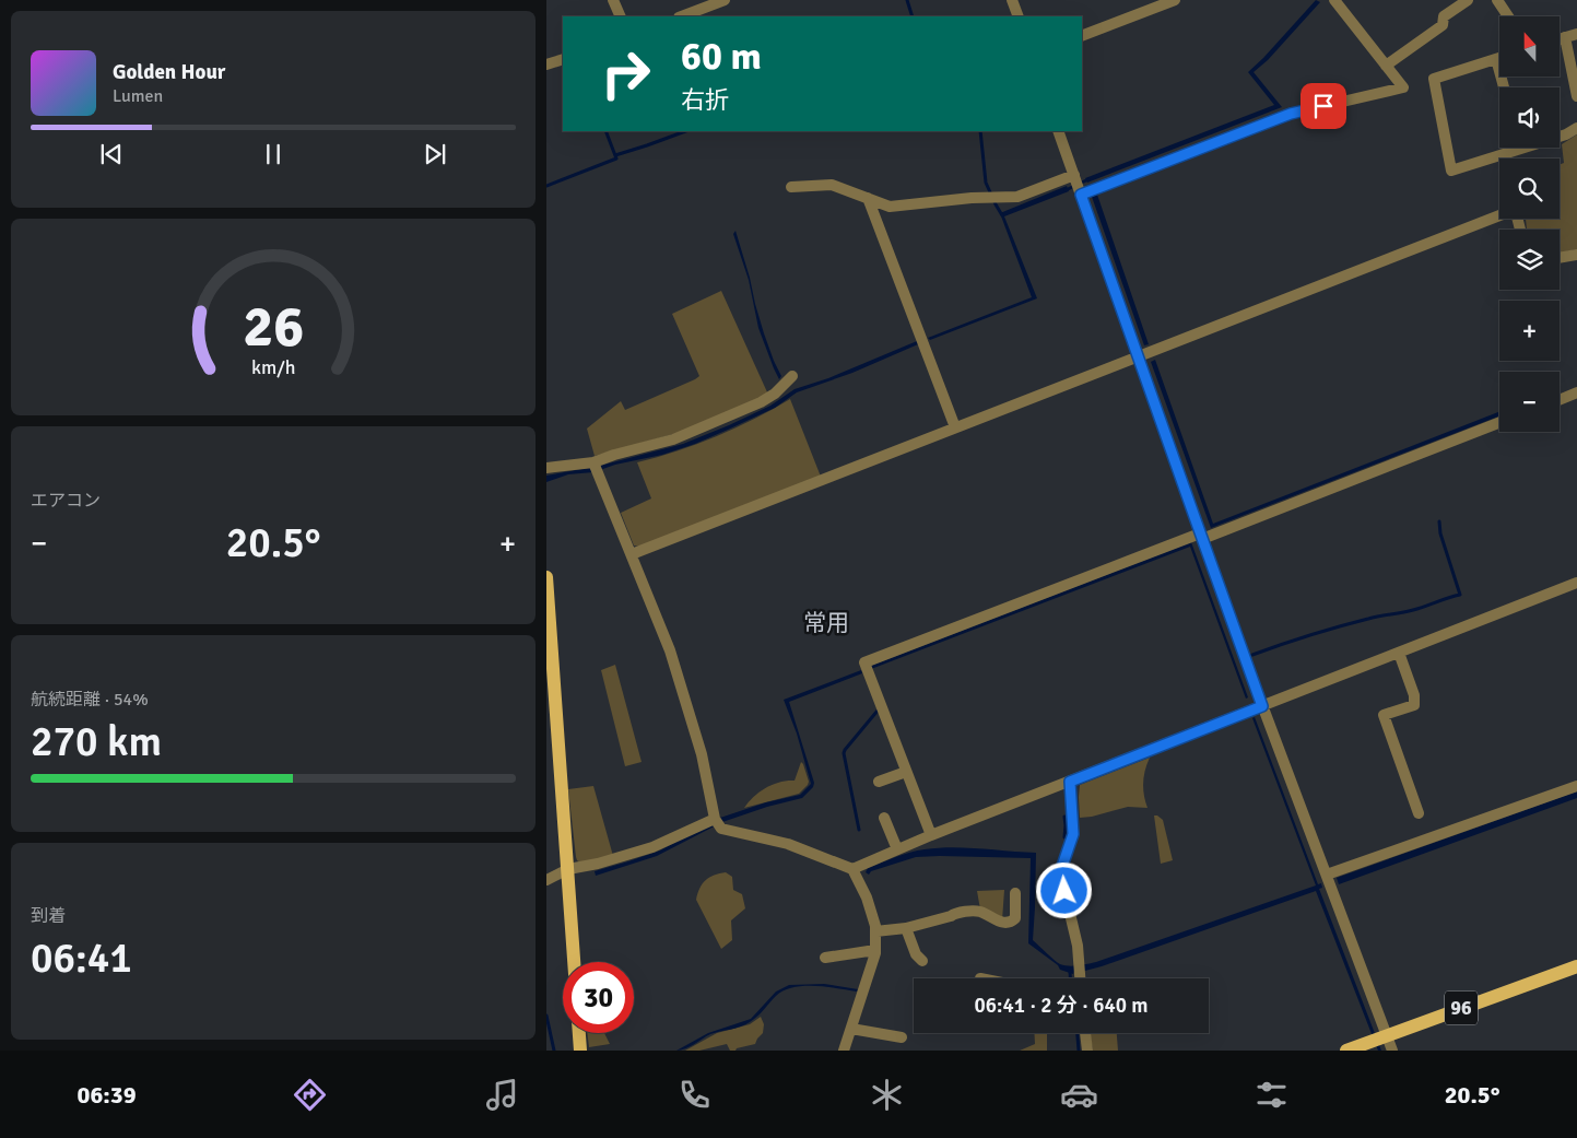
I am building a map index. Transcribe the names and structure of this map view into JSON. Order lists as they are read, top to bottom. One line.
{"streets":{"main road":["96"]},"districts":["常用"],"north":"top","page":{"map_buttons":["+","−"],"turn":["60 m","右折"],"song":["Golden Hour","Lumen"],"tile":["エアコン",["航続距離 · 54%","270 km"],["到着","06:41"]],"heat":["−","20.5°","+"],"limit":"30","trip":"06:41 · 2 分 · 640 m","tabs":["06:39","20.5°"],"gauge":["26","km/h"]}}
